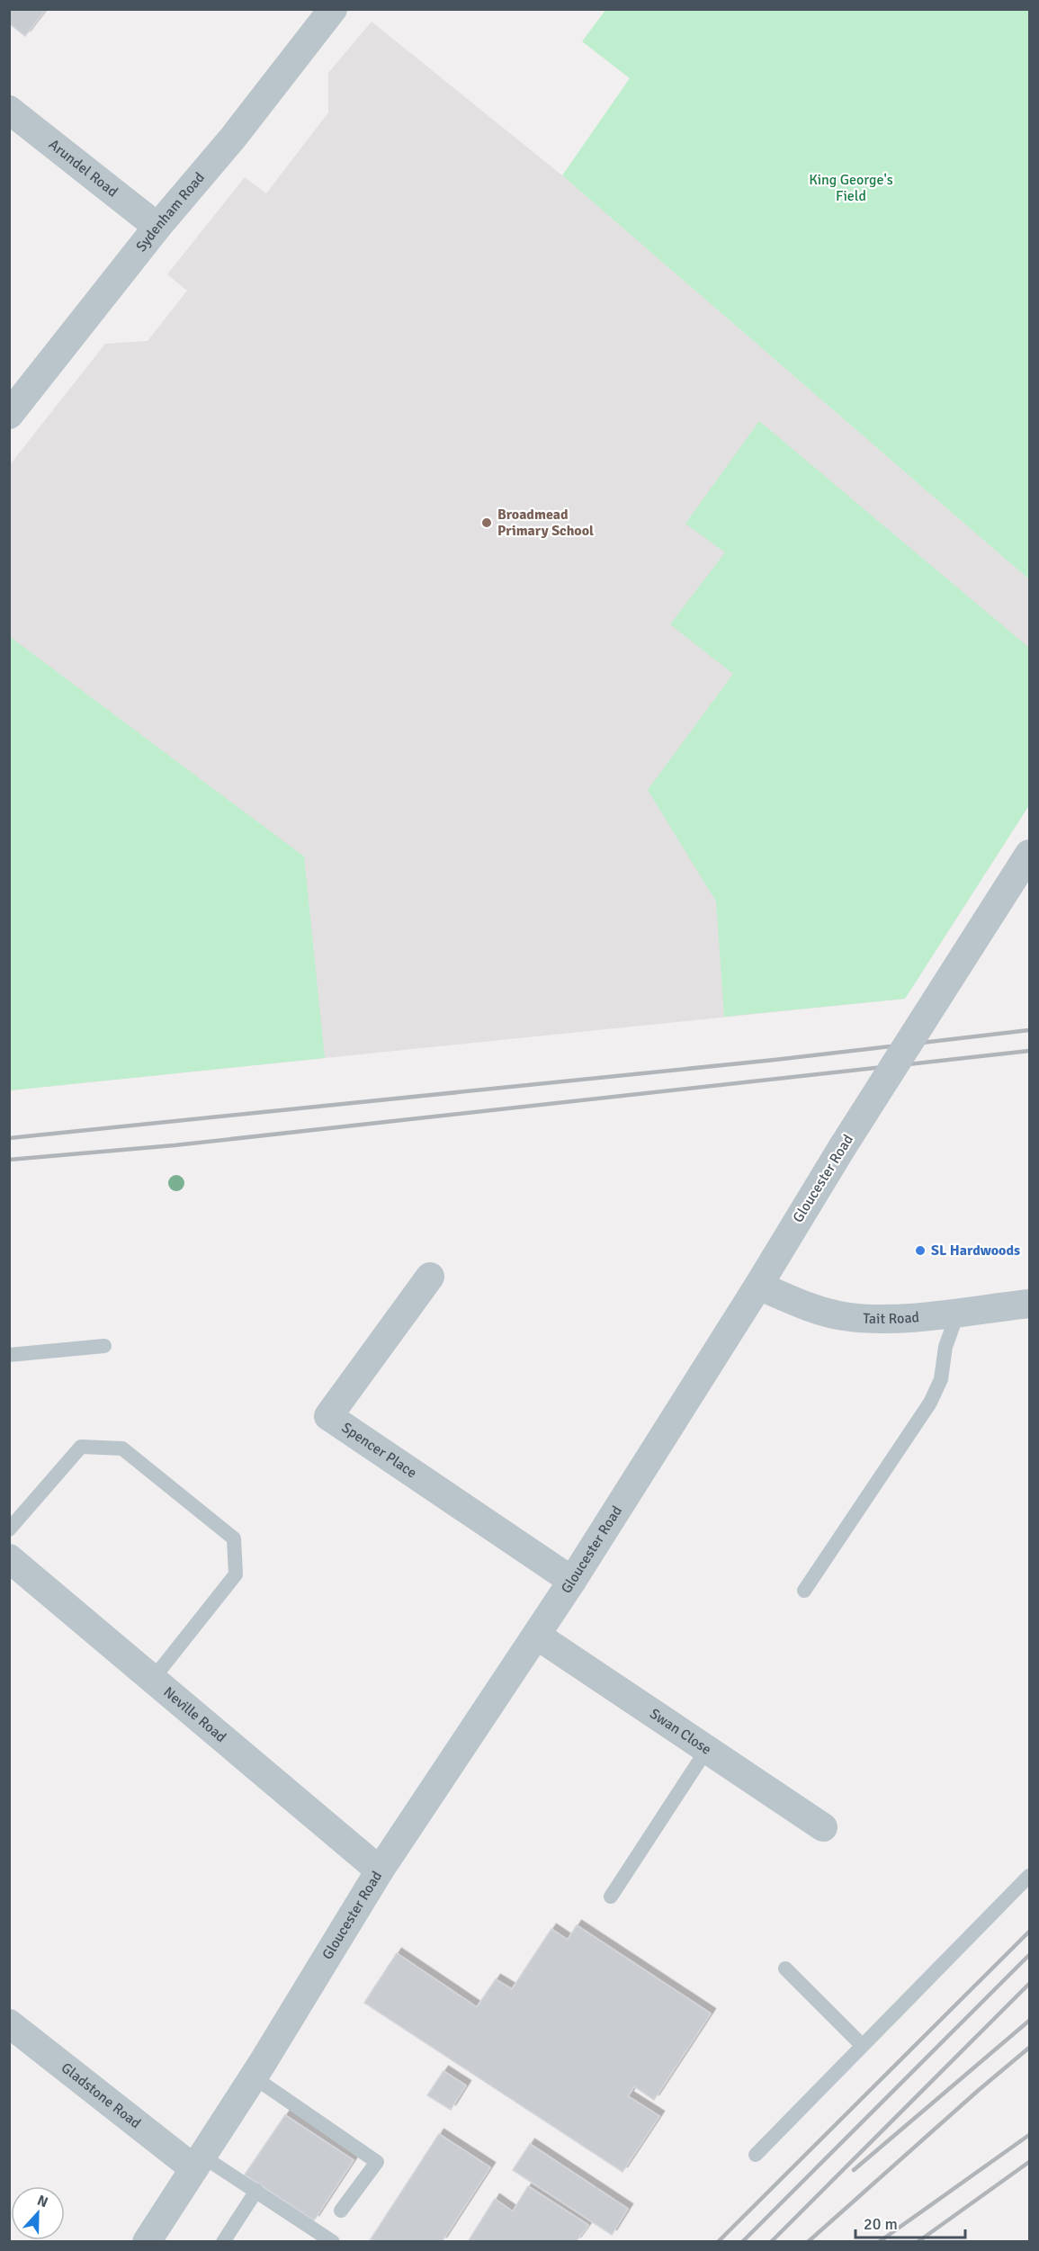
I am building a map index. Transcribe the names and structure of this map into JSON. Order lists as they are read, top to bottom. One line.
{"streets":{"street":["Arundel Road","Sydenham Road","Gloucester Road","Tait Road","Spencer Place","Neville Road","Swan Close","Gladstone Road"]},"crossings":[["Arundel Road","Sydenham Road"],["Gloucester Road","Tait Road"],["Gloucester Road","Spencer Place"],["Gloucester Road","Neville Road"],["Gloucester Road","Swan Close"],["Gloucester Road","Gladstone Road"]],"parks":["King George's Field"],"places":["Broadmead Primary School","SL Hardwoods"],"scale_bar":"20 m","north":"top"}
